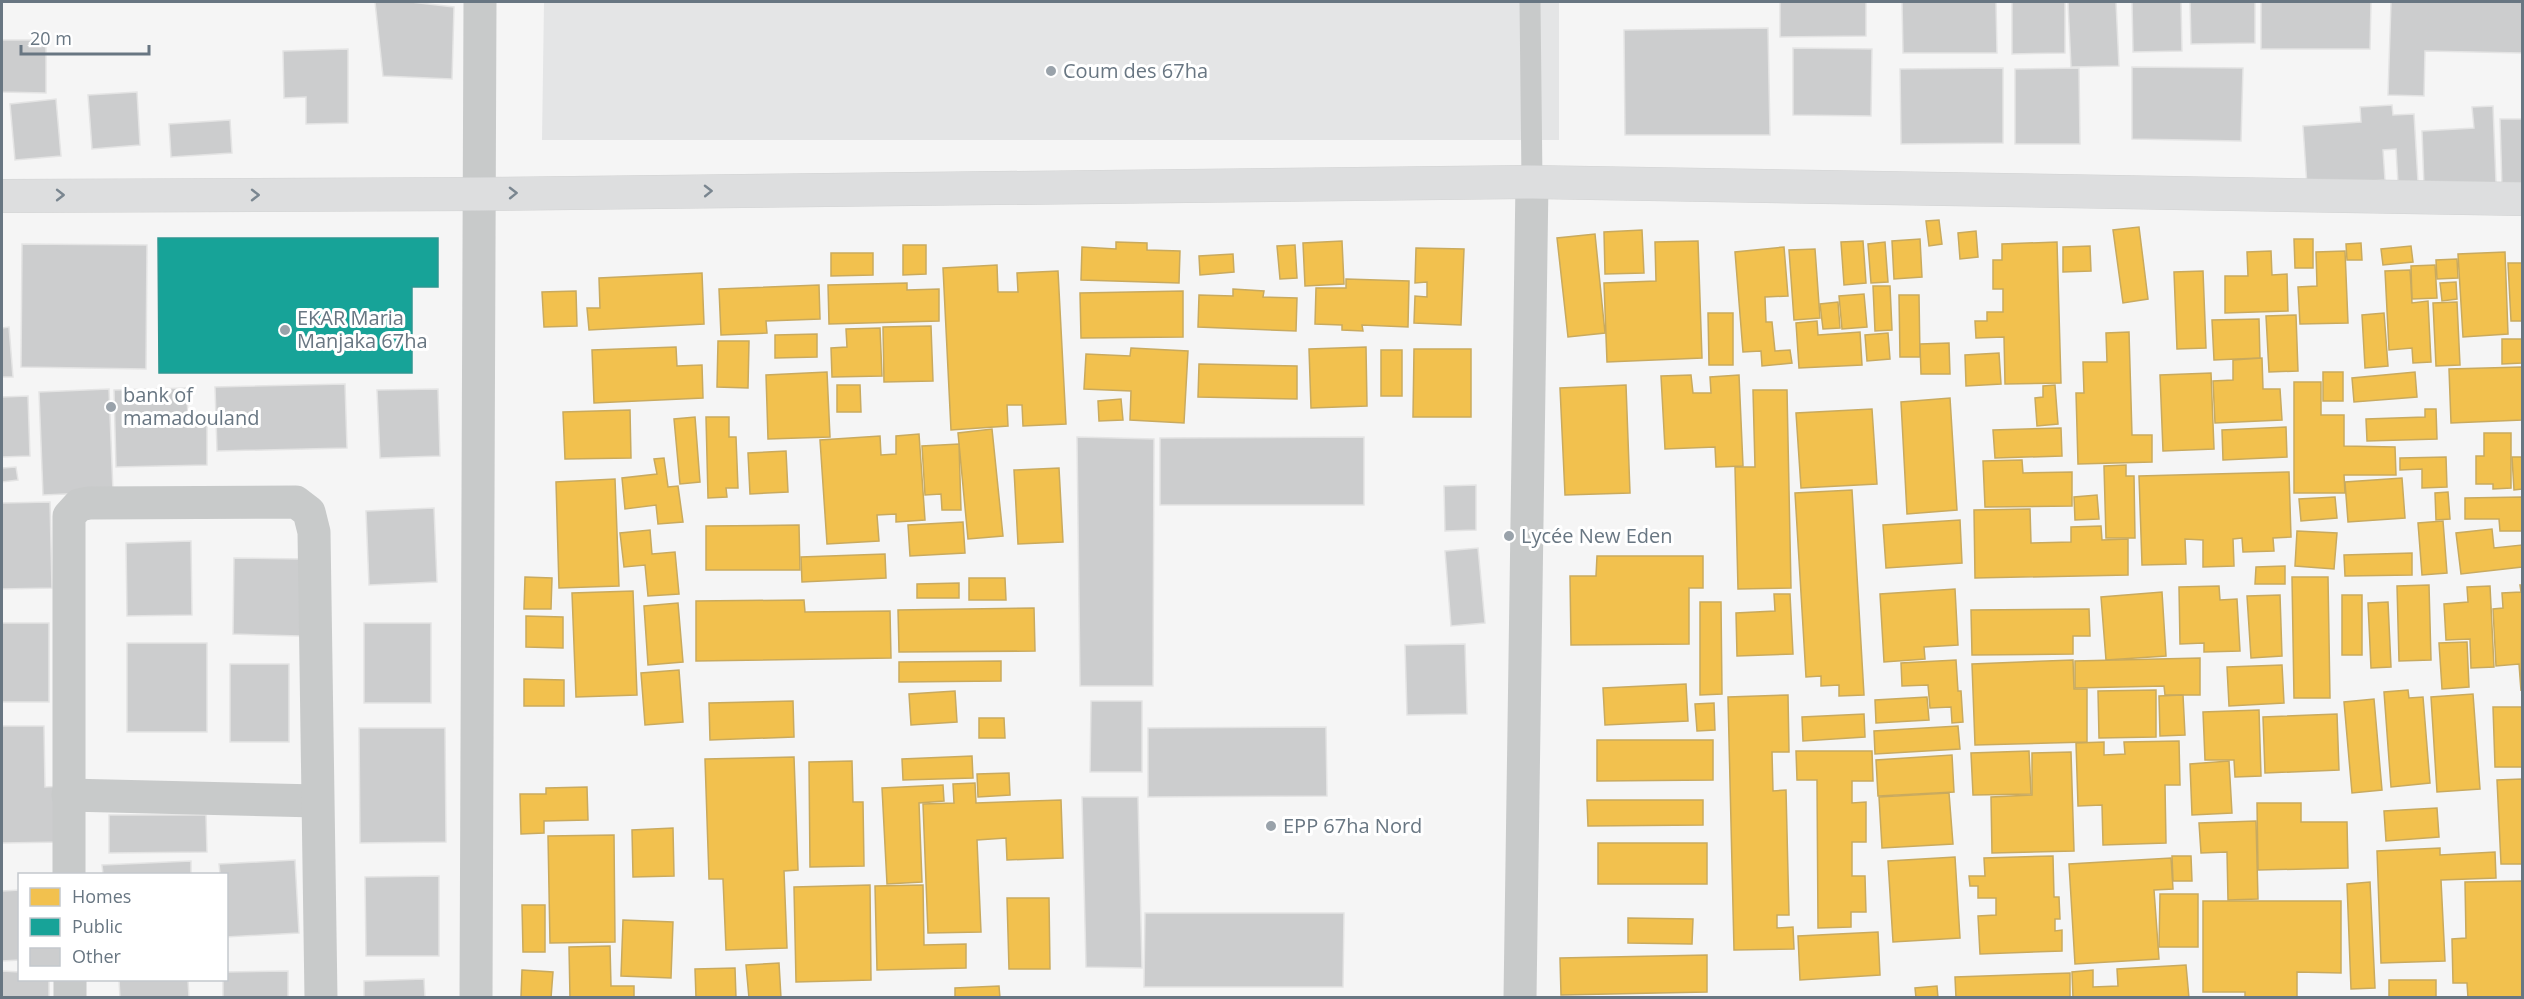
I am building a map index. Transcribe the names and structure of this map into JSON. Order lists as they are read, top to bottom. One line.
{"places":["Coum des 67ha","EKAR Maria Manjaka 67ha","bank of mamadouland","Lycée New Eden","EPP 67ha Nord"],"legend":["Homes","Public","Other"],"scale_bar":"20 m"}
